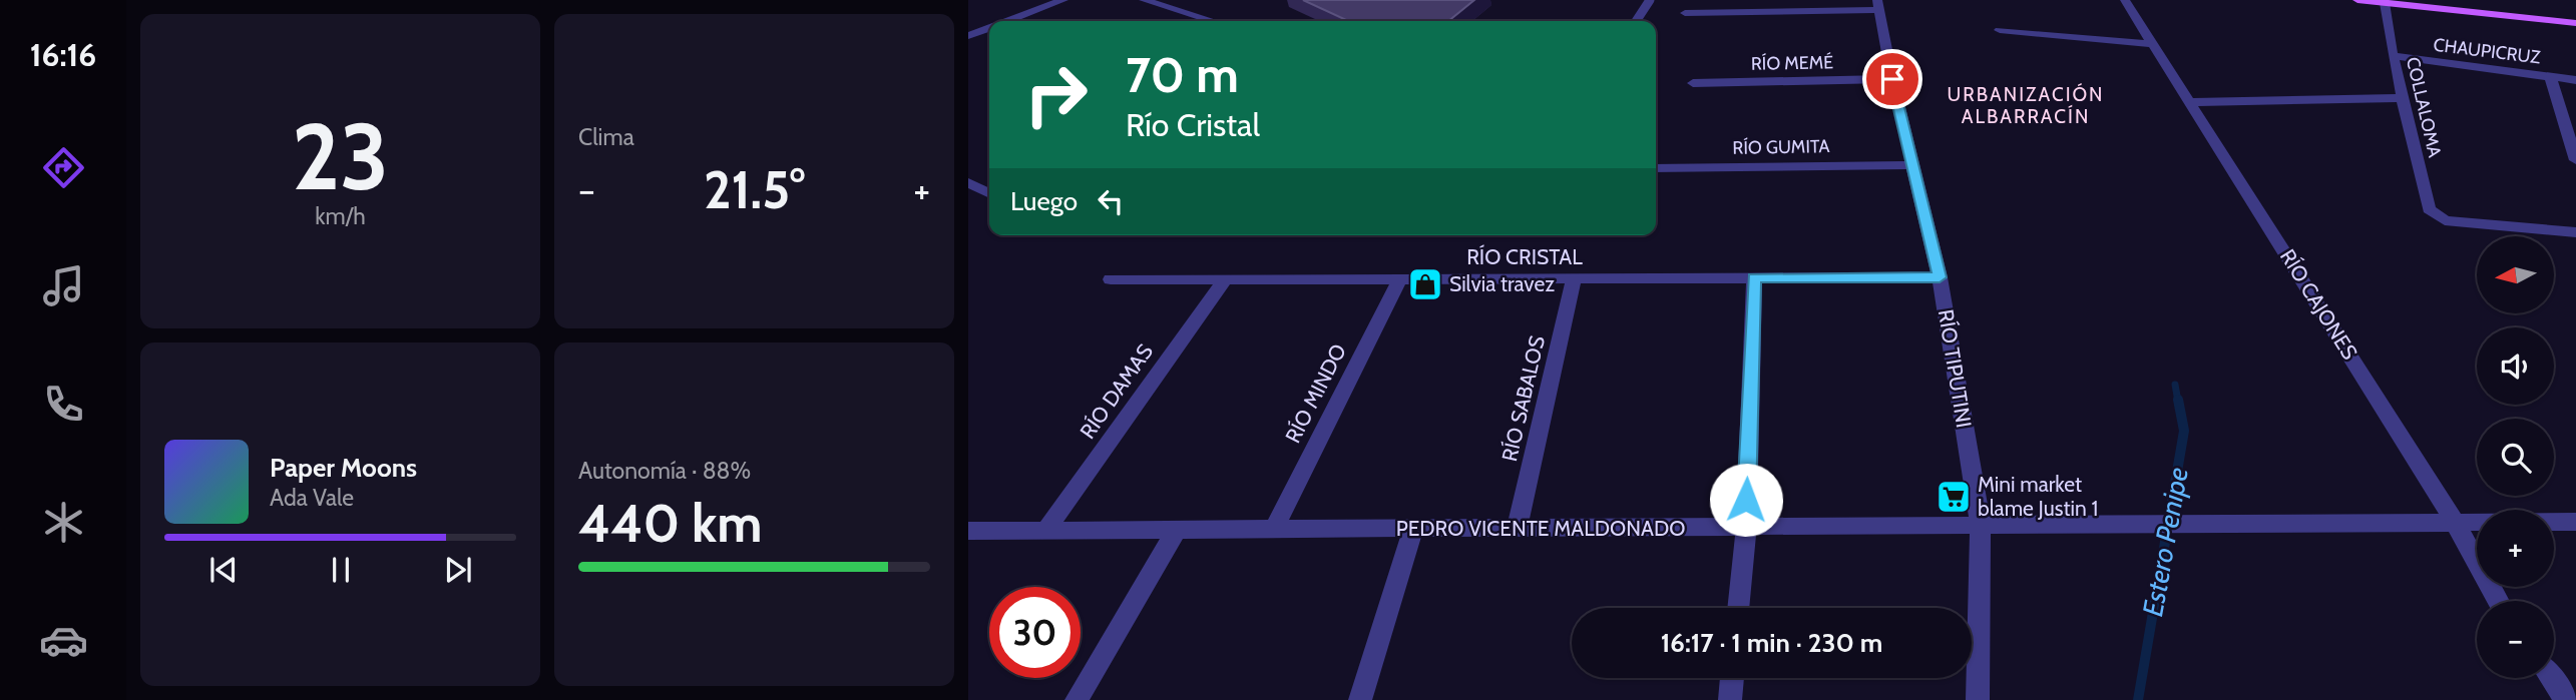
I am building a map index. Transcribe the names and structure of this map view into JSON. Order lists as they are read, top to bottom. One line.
{"streets":{"street":["CHAUPICRUZ","RÍO MEMÉ","COLLALOMA","RÍO GUMITA","RÍO CRISTAL","RÍO CAJONES","RÍO TIPUTINI","RÍO DAMAS","RÍO MINDO","RÍO SABALOS","PEDRO VICENTE MALDONADO"]},"crossings":[["CHAUPICRUZ","COLLALOMA"],["RÍO MEMÉ","RÍO TIPUTINI"],["RÍO GUMITA","RÍO TIPUTINI"],["RÍO CRISTAL","RÍO TIPUTINI"],["RÍO CRISTAL","RÍO DAMAS"],["RÍO CRISTAL","RÍO MINDO"],["RÍO CRISTAL","RÍO SABALOS"],["RÍO CAJONES","PEDRO VICENTE MALDONADO"],["RÍO TIPUTINI","PEDRO VICENTE MALDONADO"],["RÍO DAMAS","PEDRO VICENTE MALDONADO"],["RÍO MINDO","PEDRO VICENTE MALDONADO"],["RÍO SABALOS","PEDRO VICENTE MALDONADO"]],"districts":["URBANIZACIÓN ALBARRACÍN"],"water":["Estero Penipe"],"places":{"shop":["Silvia travez"],"supermarket":["Mini market blame Justin 1"]},"north":"left","page":{"tabs":"16:16","tile":[["23","km/h"],"Clima",["Autonomía · 88%","440 km"]],"turn":["70 m","Río Cristal"],"heat":["−","21.5°","+"],"then":"Luego","map_buttons":["+","−"],"song":["Paper Moons","Ada Vale"],"limit":"30","trip":"16:17 · 1 min · 230 m"}}
